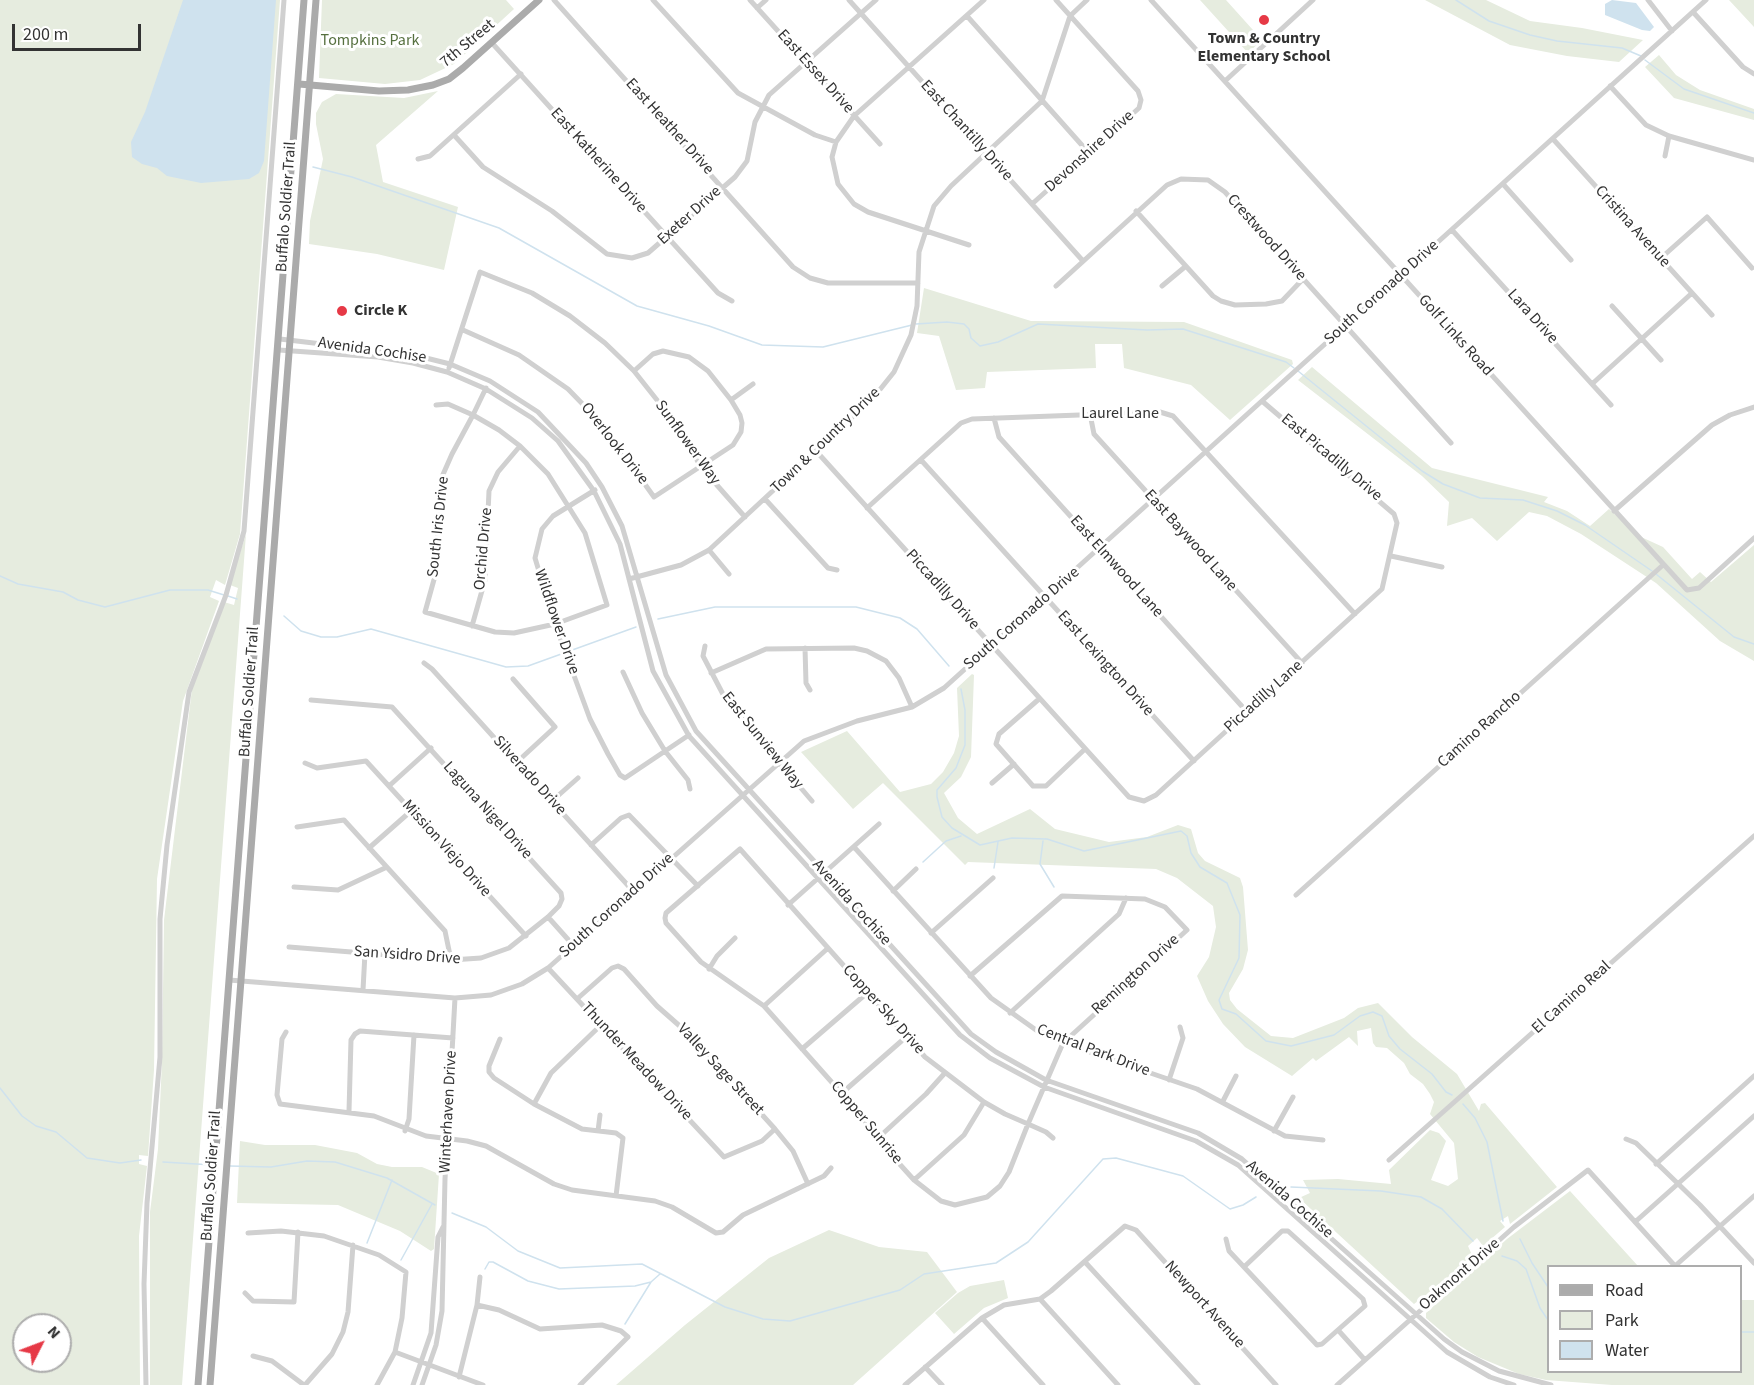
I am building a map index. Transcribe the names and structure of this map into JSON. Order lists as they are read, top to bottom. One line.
{"streets":{"main road":["7th Street","Buffalo Soldier Trail"],"street":["East Essex Drive","East Heather Drive","East Chantilly Drive","Devonshire Drive","East Katherine Drive","Exeter Drive","Cristina Avenue","Crestwood Drive","South Coronado Drive","Lara Drive","Golf Links Road","Avenida Cochise","Laurel Lane","Town & Country Drive","Sunflower Way","Overlook Drive","East Picadilly Drive","South Iris Drive","East Baywood Lane","Orchid Drive","East Elmwood Lane","Piccadilly Drive","Wildflower Drive","East Lexington Drive","Piccadilly Lane","Camino Rancho","East Sunview Way","Silverado Drive","Laguna Nigel Drive","Mission Viejo Drive","San Ysidro Drive","Remington Drive","El Camino Real","Copper Sky Drive","Central Park Drive","Thunder Meadow Drive","Valley Sage Street","Winterhaven Drive","Copper Sunrise","Oakmont Drive","Newport Avenue"]},"crossings":[["7th Street","East Katherine Drive"],["7th Street","Buffalo Soldier Trail"],["East Essex Drive","Exeter Drive"],["East Heather Drive","Exeter Drive"],["East Heather Drive","Town & Country Drive"],["East Chantilly Drive","Devonshire Drive"],["East Chantilly Drive","Exeter Drive"],["East Chantilly Drive","Crestwood Drive"],["East Chantilly Drive","Town & Country Drive"],["Devonshire Drive","Town & Country Drive"],["East Katherine Drive","Exeter Drive"],["Buffalo Soldier Trail","South Coronado Drive"],["Buffalo Soldier Trail","Avenida Cochise"],["Cristina Avenue","South Coronado Drive"],["Crestwood Drive","South Coronado Drive"],["South Coronado Drive","Lara Drive"],["South Coronado Drive","Golf Links Road"],["South Coronado Drive","Avenida Cochise"],["South Coronado Drive","Laurel Lane"],["South Coronado Drive","East Picadilly Drive"],["South Coronado Drive","East Baywood Lane"],["South Coronado Drive","East Elmwood Lane"],["South Coronado Drive","Piccadilly Drive"],["South Coronado Drive","East Lexington Drive"],["South Coronado Drive","East Sunview Way"],["South Coronado Drive","Silverado Drive"],["South Coronado Drive","Thunder Meadow Drive"],["South Coronado Drive","Winterhaven Drive"],["Golf Links Road","Camino Rancho"],["Avenida Cochise","Town & Country Drive"],["Avenida Cochise","South Iris Drive"],["Avenida Cochise","Wildflower Drive"],["Avenida Cochise","Remington Drive"],["Avenida Cochise","Copper Sunrise"],["Avenida Cochise","Oakmont Drive"],["Laurel Lane","East Baywood Lane"],["Laurel Lane","East Elmwood Lane"],["Laurel Lane","Piccadilly Drive"],["Laurel Lane","East Lexington Drive"],["Laurel Lane","Piccadilly Lane"],["Town & Country Drive","Sunflower Way"],["Town & Country Drive","Piccadilly Drive"],["Sunflower Way","Overlook Drive"],["East Picadilly Drive","Piccadilly Lane"],["South Iris Drive","Orchid Drive"],["East Baywood Lane","Piccadilly Lane"],["East Elmwood Lane","Piccadilly Lane"],["Piccadilly Drive","Piccadilly Lane"],["East Lexington Drive","Piccadilly Lane"],["Laguna Nigel Drive","San Ysidro Drive"],["Mission Viejo Drive","San Ysidro Drive"],["Remington Drive","Central Park Drive"],["Remington Drive","Copper Sunrise"],["Copper Sky Drive","Copper Sunrise"],["Thunder Meadow Drive","Valley Sage Street"]],"parks":["Tompkins Park"],"places":["Town & Country Elementary School","Circle K"],"legend":["Road","Park","Water"],"scale_bar":"200 m","north":"top right"}
